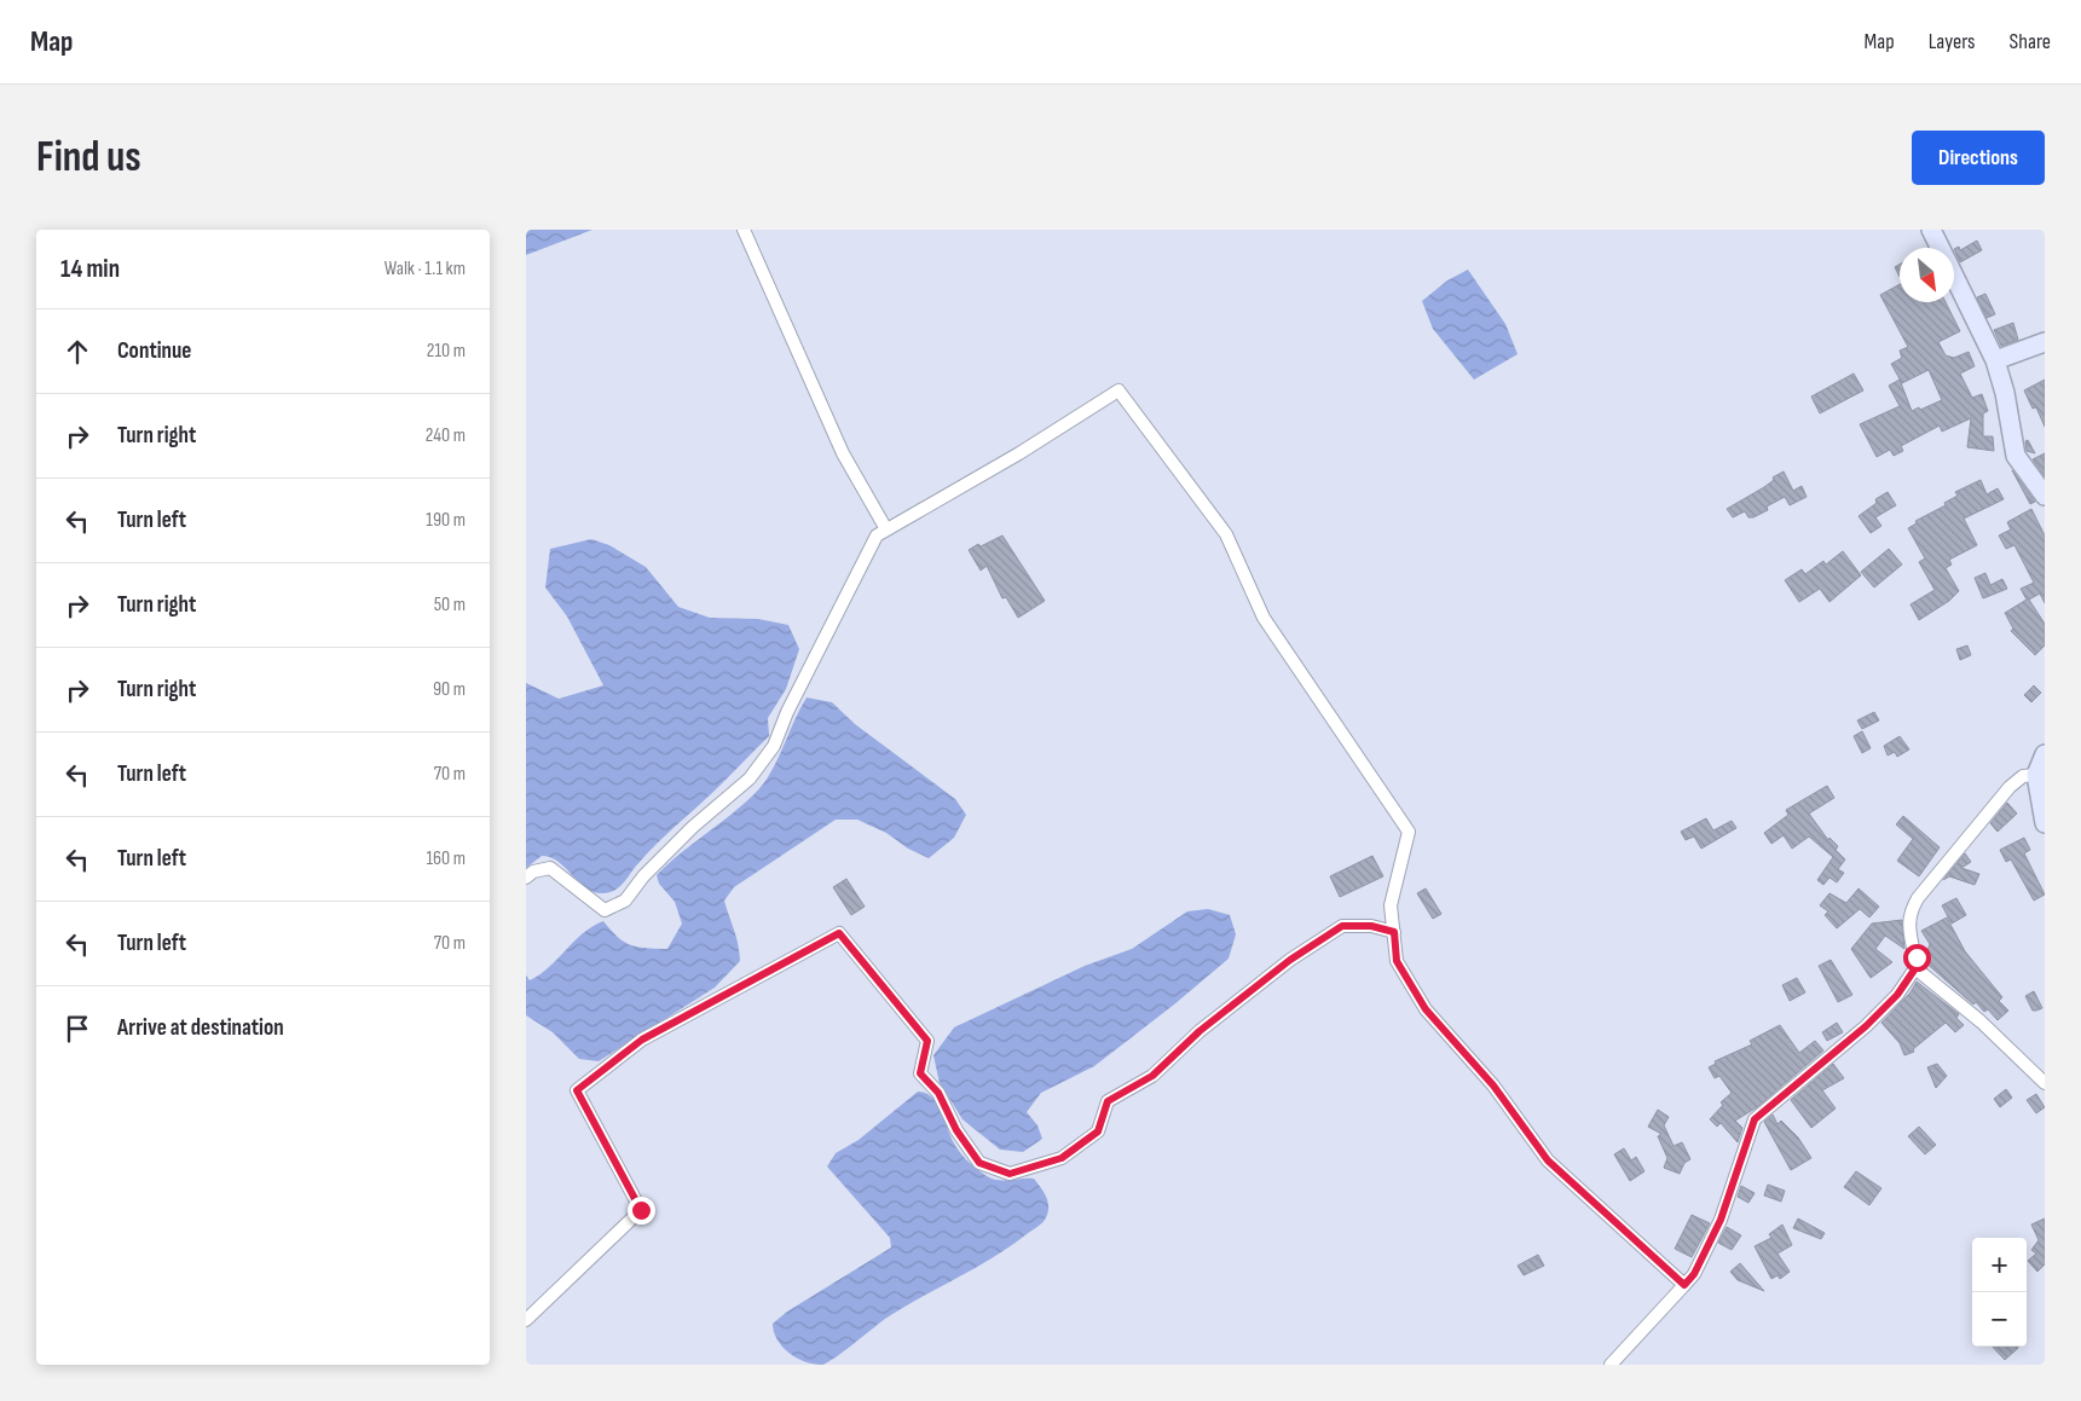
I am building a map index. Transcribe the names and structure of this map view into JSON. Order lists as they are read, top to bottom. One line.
{"north":"bottom right","page":{"header":"Map","nav":["Map","Layers","Share"],"buttons":"Directions","title":"Find us","heading":["14 min","Walk · 1.1 km"],"list":[["Continue","210 m"],["Turn right","240 m"],["Turn left","190 m"],["Turn right","50 m"],["Turn right","90 m"],["Turn left","70 m"],["Turn left","160 m"],["Turn left","70 m"],"Arrive at destination"],"map_buttons":["+","−"]}}
